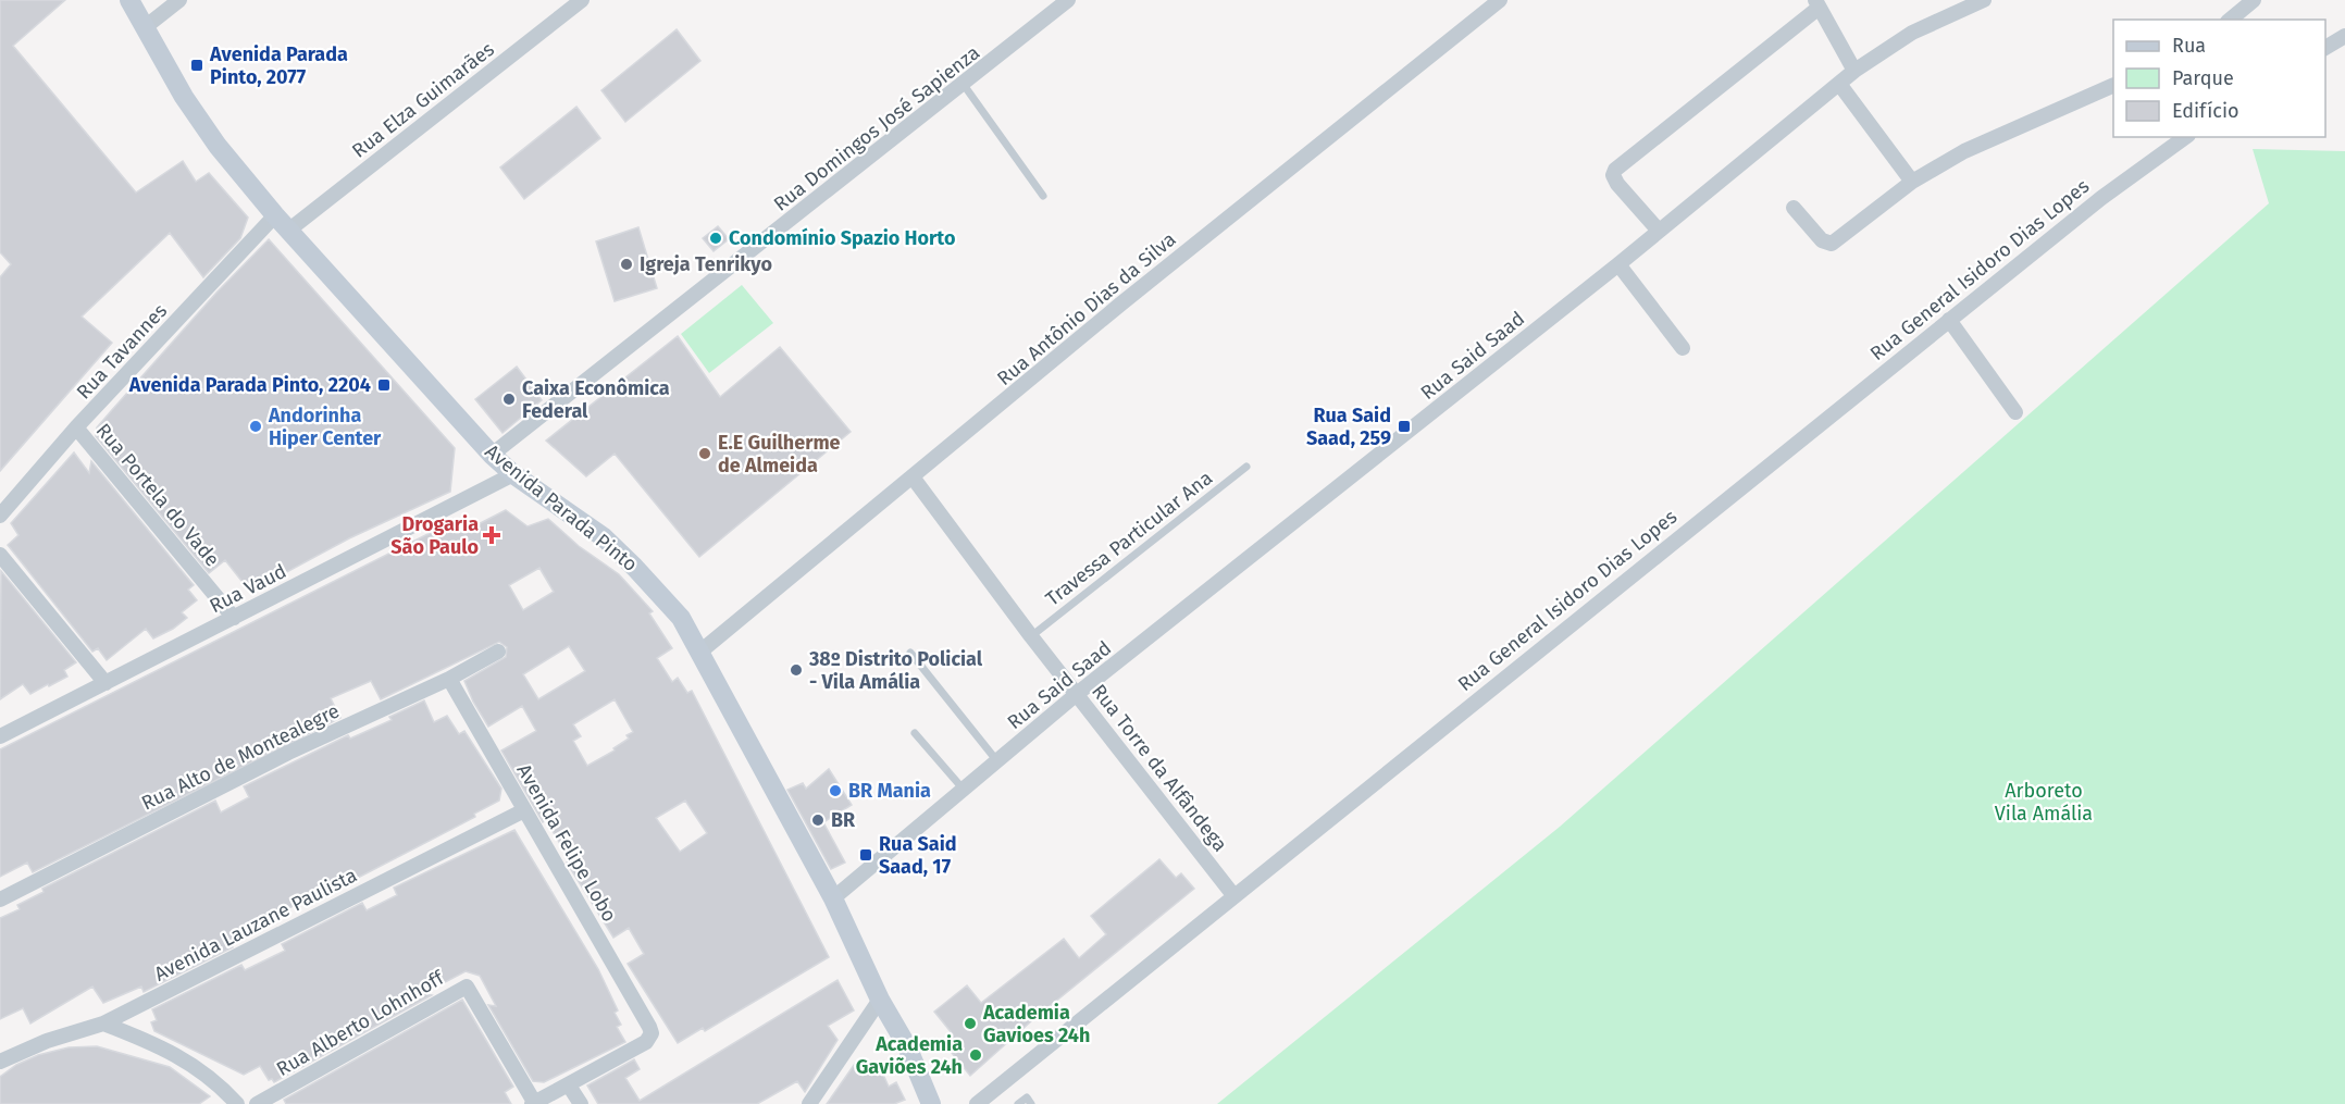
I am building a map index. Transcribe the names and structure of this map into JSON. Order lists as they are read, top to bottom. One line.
{"streets":{"main road":["Avenida Parada Pinto"],"street":["Rua Elza Guimarães","Rua Domingos José Sapienza","Rua General Isidoro Dias Lopes","Rua Antônio Dias da Silva","Rua Tavannes","Rua Said Saad","Rua Portela do Vade","Rua Vaud","Rua Alto de Montealegre","Rua Torre da Alfândega","Avenida Felipe Lobo","Avenida Lauzane Paulista","Rua Alberto Lohnhoff"],"lane":["Travessa Particular Ana"]},"crossings":[["Rua Elza Guimarães","Avenida Parada Pinto"],["Rua Domingos José Sapienza","Avenida Parada Pinto"],["Rua General Isidoro Dias Lopes","Rua Torre da Alfândega"],["Rua Antônio Dias da Silva","Avenida Parada Pinto"],["Rua Antônio Dias da Silva","Rua Torre da Alfândega"],["Rua Tavannes","Rua Portela do Vade"],["Rua Tavannes","Avenida Parada Pinto"],["Rua Said Saad","Avenida Parada Pinto"],["Rua Said Saad","Rua Torre da Alfândega"],["Rua Portela do Vade","Rua Vaud"],["Avenida Parada Pinto","Rua Vaud"],["Travessa Particular Ana","Rua Torre da Alfândega"],["Rua Alto de Montealegre","Avenida Felipe Lobo"],["Avenida Felipe Lobo","Avenida Lauzane Paulista"]],"parks":["Arboreto Vila Amália"],"places":{"transit":["Avenida Parada Pinto, 2077","Avenida Parada Pinto, 2204","Rua Said Saad, 259","Rua Said Saad, 17"],"other":["Condomínio Spazio Horto","Igreja Tenrikyo","Caixa Econômica Federal","Andorinha Hiper Center","E.E Guilherme de Almeida","38º Distrito Policial - Vila Amália","BR Mania","BR","Academia Gavioes 24h","Academia Gaviões 24h"],"health":["Drogaria São Paulo"]},"legend":["Rua","Parque","Edifício"]}
